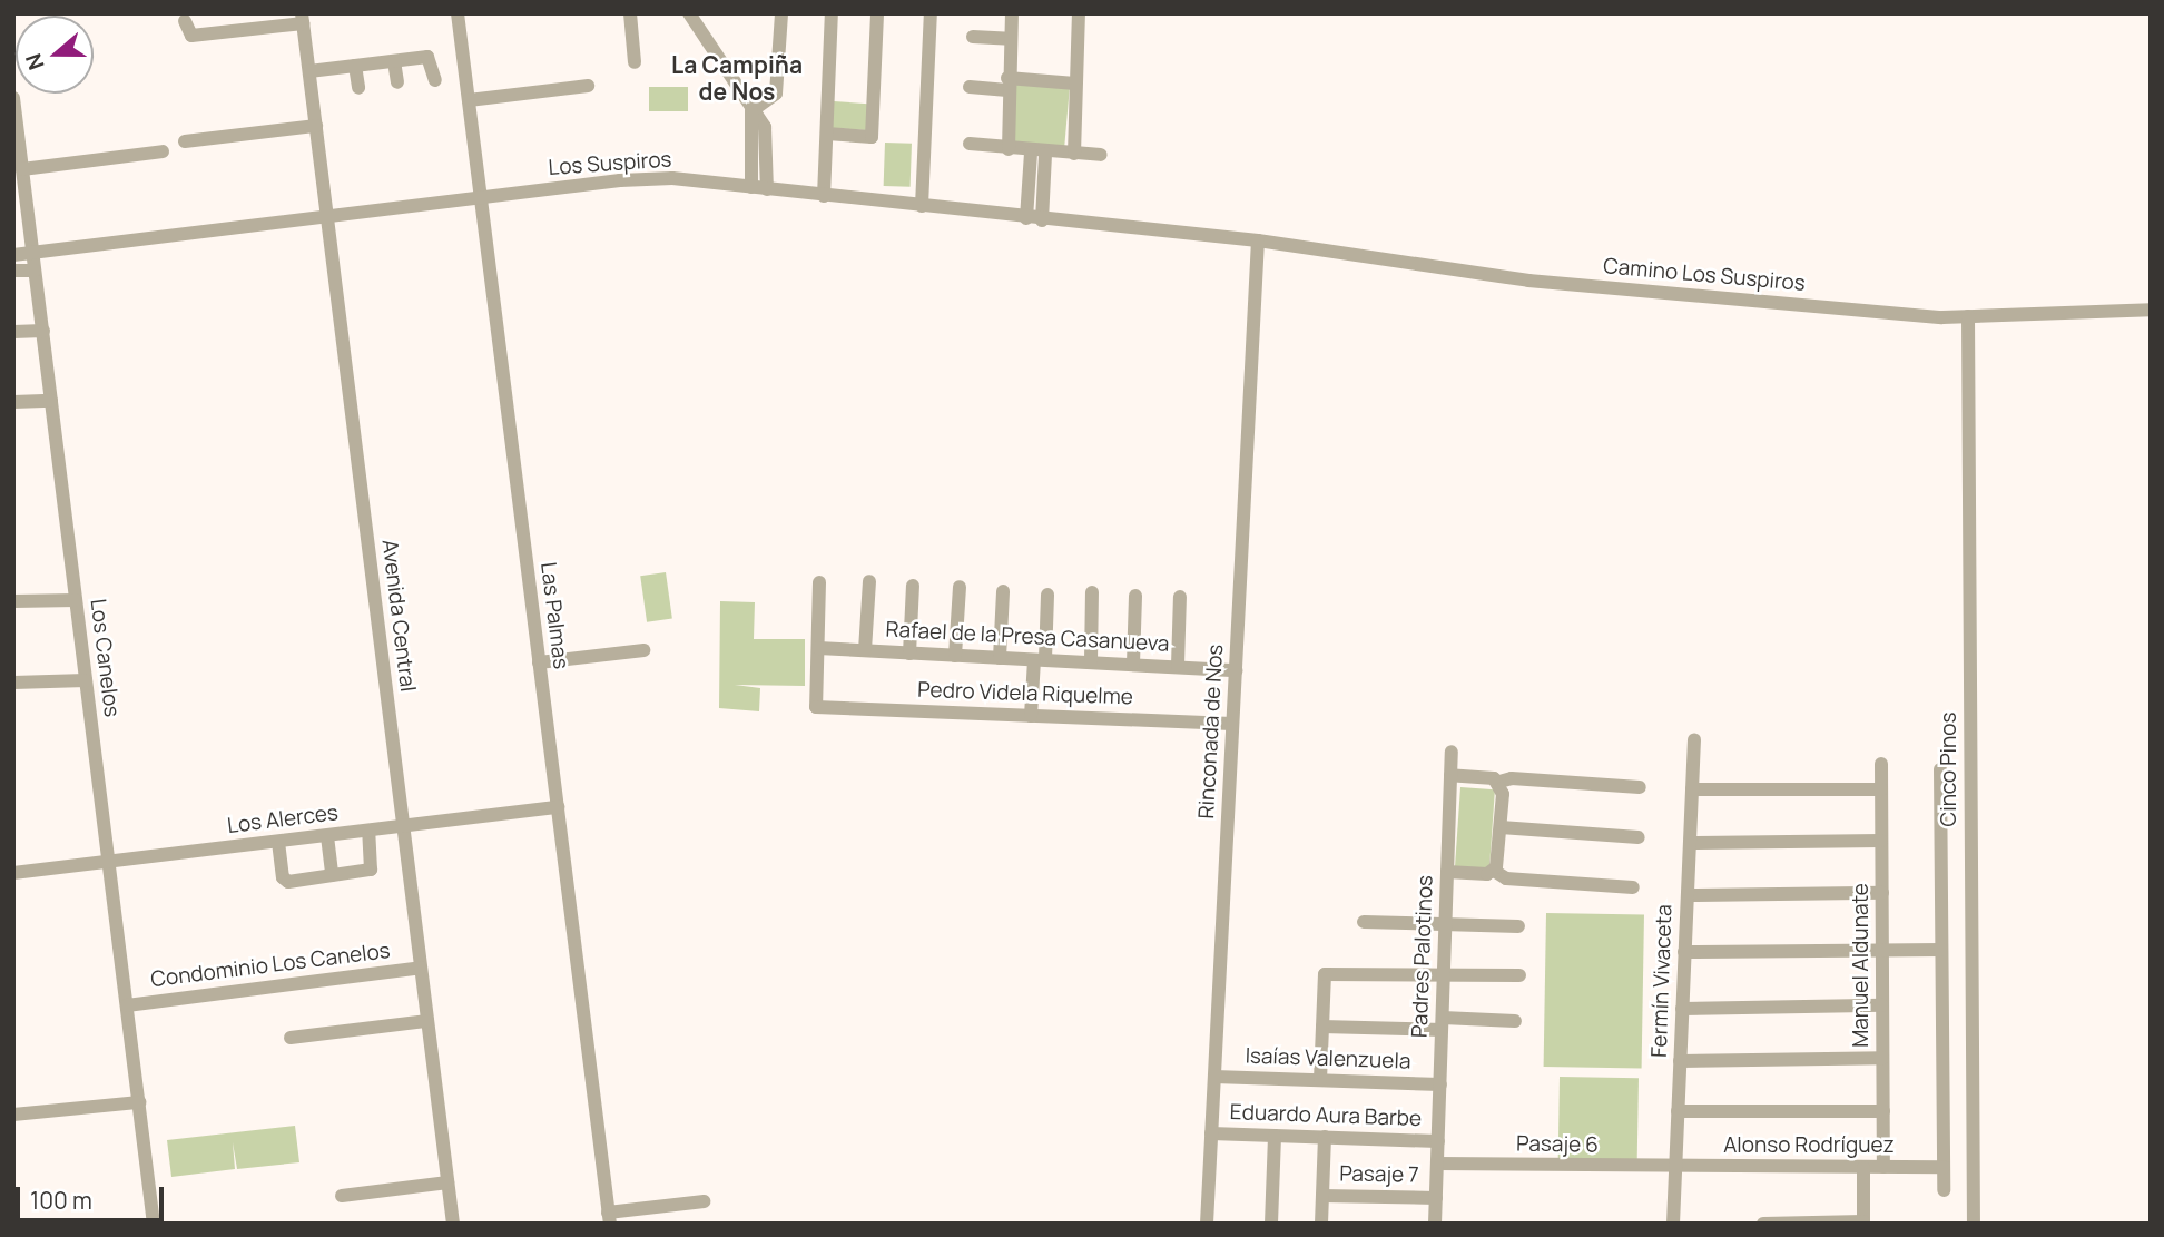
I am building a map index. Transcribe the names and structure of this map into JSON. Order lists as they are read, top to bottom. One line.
{"streets":{"street":["Los Suspiros","Camino Los Suspiros","Avenida Central","Las Palmas","Rafael de la Presa Casanueva","Los Canelos","Pedro Videla Riquelme","Rinconada de Nos","Cinco Pinos","Los Alerces","Padres Palotinos","Condominio Los Canelos","Manuel Aldunate","Fermín Vivaceta","Isaías Valenzuela","Eduardo Aura Barbe","Pasaje 6","Alonso Rodríguez","Pasaje 7"]},"crossings":[["Los Suspiros","Camino Los Suspiros"],["Los Suspiros","Avenida Central"],["Los Suspiros","Las Palmas"],["Los Suspiros","Los Canelos"],["Los Suspiros","Rinconada de Nos"],["Camino Los Suspiros","Rinconada de Nos"],["Camino Los Suspiros","Cinco Pinos"],["Avenida Central","Los Alerces"],["Avenida Central","Condominio Los Canelos"],["Las Palmas","Los Alerces"],["Rafael de la Presa Casanueva","Pedro Videla Riquelme"],["Rafael de la Presa Casanueva","Rinconada de Nos"],["Los Canelos","Los Alerces"],["Los Canelos","Condominio Los Canelos"],["Pedro Videla Riquelme","Rinconada de Nos"],["Rinconada de Nos","Isaías Valenzuela"],["Rinconada de Nos","Eduardo Aura Barbe"],["Cinco Pinos","Alonso Rodríguez"],["Padres Palotinos","Isaías Valenzuela"],["Padres Palotinos","Eduardo Aura Barbe"],["Padres Palotinos","Pasaje 6"],["Padres Palotinos","Pasaje 7"],["Manuel Aldunate","Alonso Rodríguez"],["Fermín Vivaceta","Pasaje 6"],["Fermín Vivaceta","Alonso Rodríguez"],["Pasaje 6","Alonso Rodríguez"]],"districts":["La Campiña de Nos"],"scale_bar":"100 m","north":"left"}
